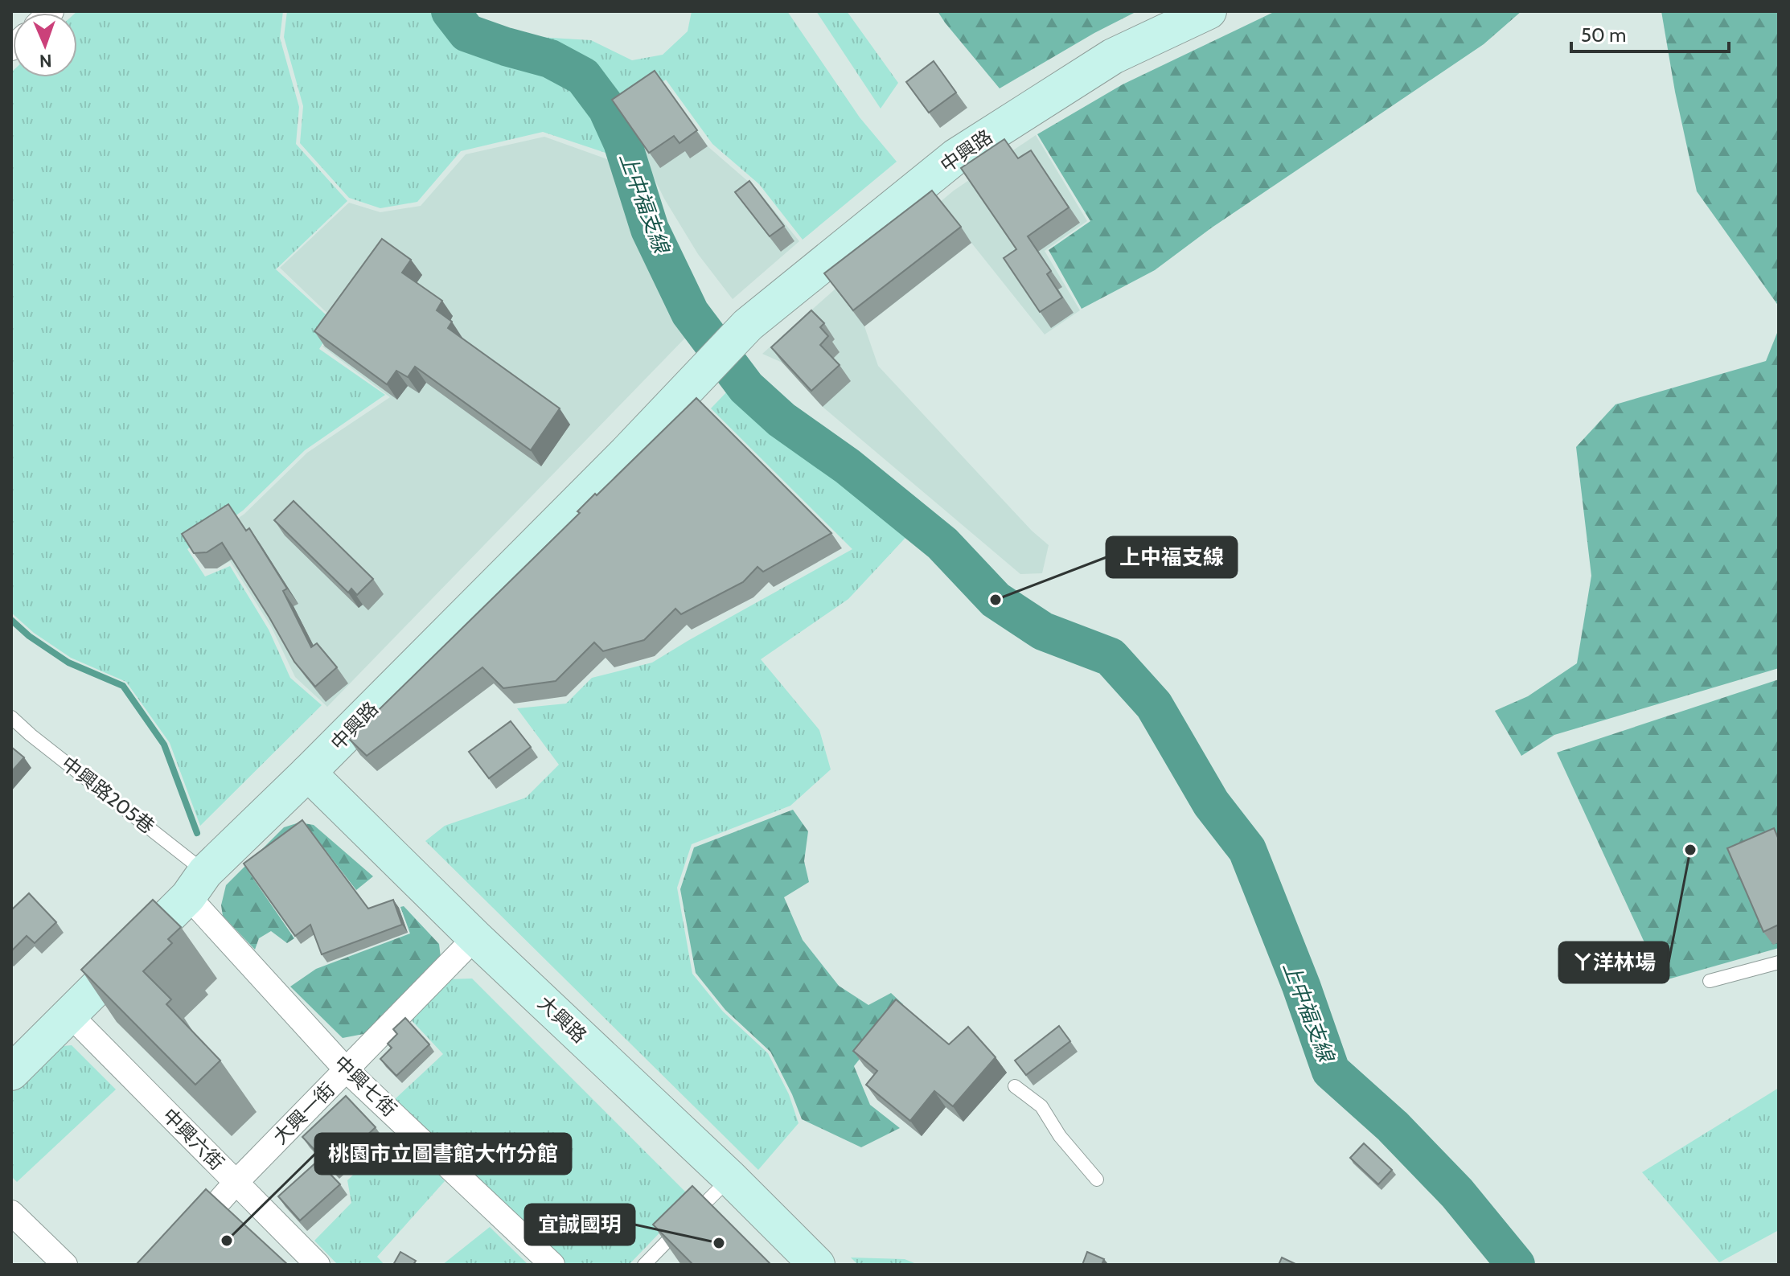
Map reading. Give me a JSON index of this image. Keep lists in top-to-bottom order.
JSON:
{
  "streets": {
    "street": [
      "中興路",
      "大興路",
      "中興七街",
      "大興一街",
      "中興六街"
    ],
    "lane": ["中興路205巷"]
  },
  "crossings": [
    ["中興路", "中興路205巷"],
    ["中興路", "大興路"],
    ["中興路", "中興七街"],
    ["中興路", "中興六街"],
    ["中興路205巷", "中興七街"],
    ["大興路", "大興一街"],
    ["中興七街", "大興一街"],
    ["大興一街", "中興六街"]
  ],
  "water": ["上中福支線"],
  "places": [
    "上中福支線",
    "ㄚ洋林場",
    "桃園市立圖書館大竹分館",
    "宜誠國玥"
  ],
  "scale_bar": "50 m",
  "north": "bottom"
}
